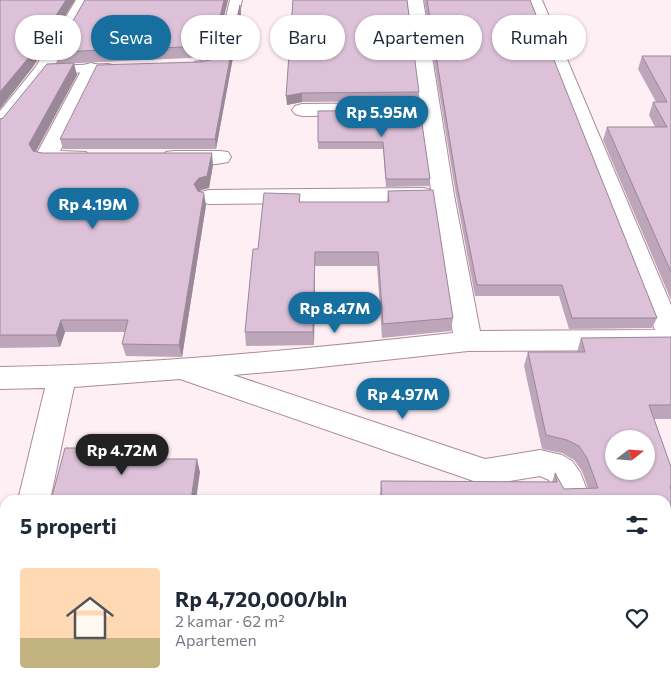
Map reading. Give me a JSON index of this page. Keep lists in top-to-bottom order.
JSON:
{
  "north": "right",
  "page": {
    "chip": [
      "Beli",
      "Sewa",
      "Filter",
      "Baru",
      "Apartemen",
      "Rumah"
    ],
    "price": [
      "Rp 5.95M",
      "Rp 4.19M",
      "Rp 8.47M",
      "Rp 4.97M",
      "Rp 4.72M"
    ],
    "heading": "5 properti",
    "list": [
      {
        "name": "Rp 4,720,000/bln",
        "note": "2 kamar · 62 m² · Apartemen"
      }
    ]
  }
}
